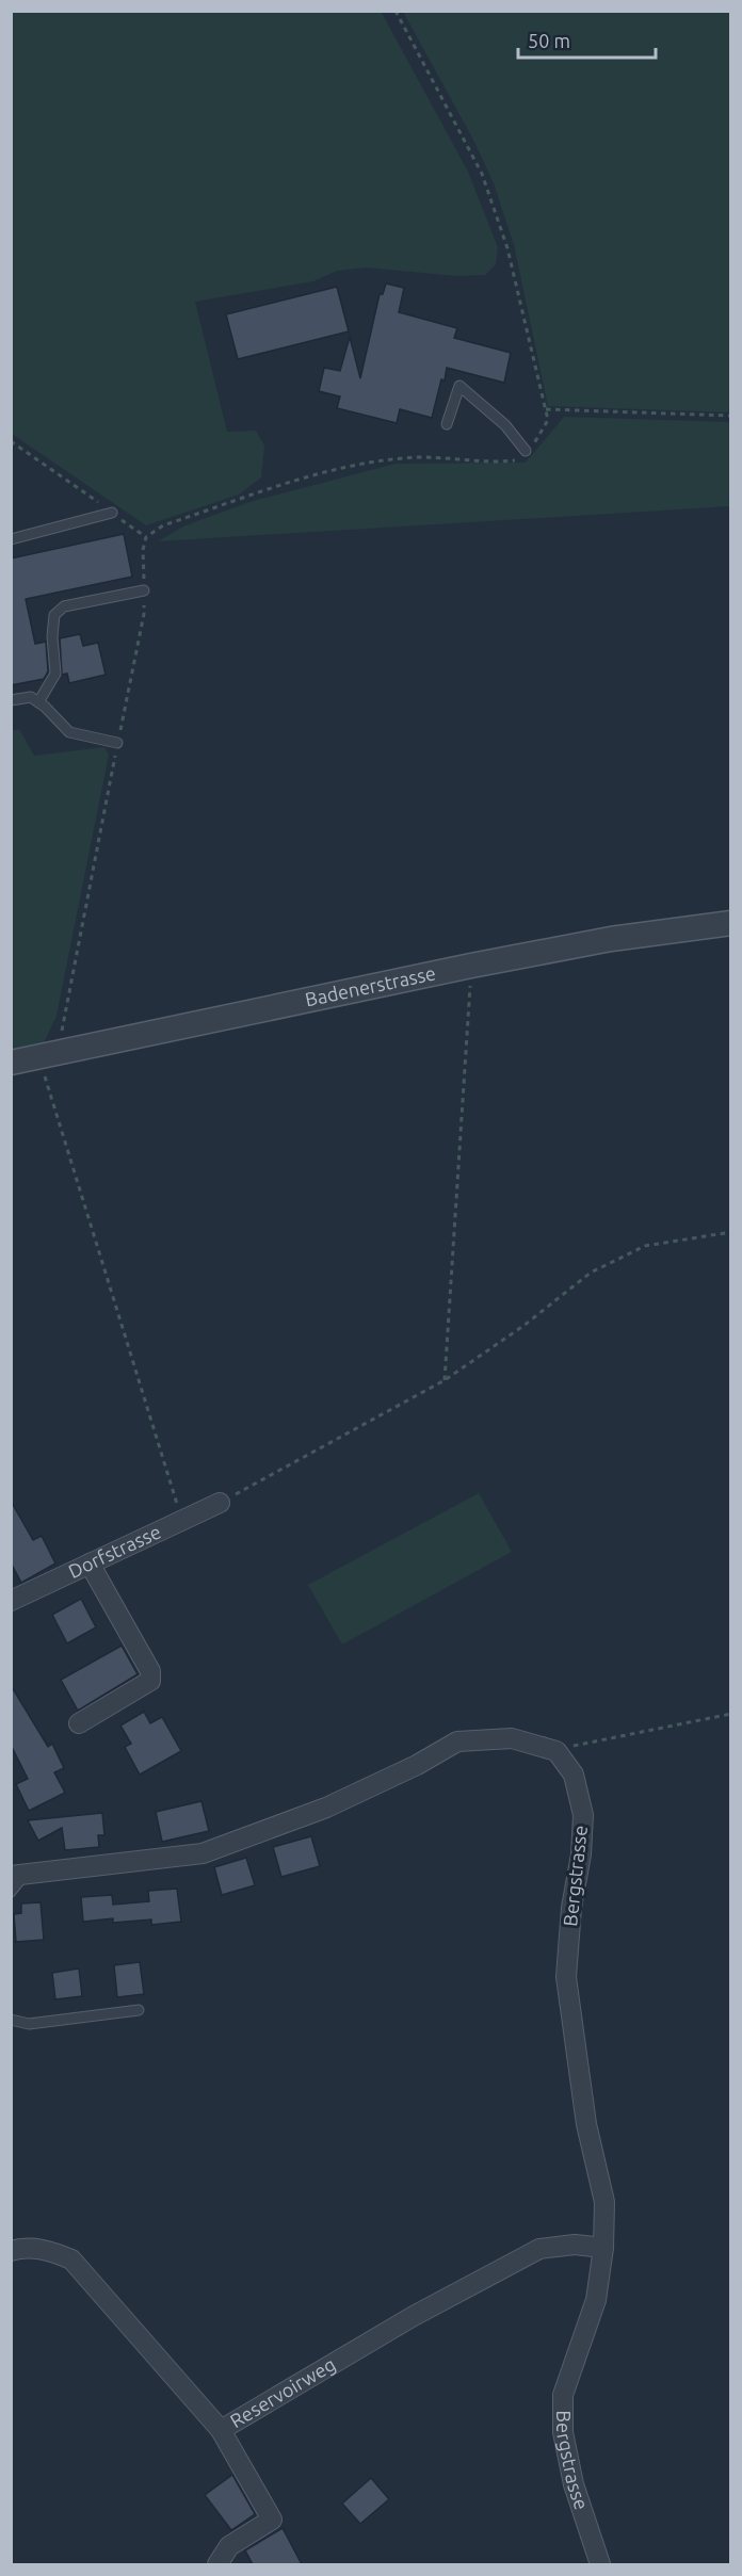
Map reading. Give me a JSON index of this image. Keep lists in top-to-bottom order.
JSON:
{
  "streets": {
    "street": [
      "Badenerstrasse",
      "Dorfstrasse",
      "Bergstrasse",
      "Reservoirweg"
    ]
  },
  "crossings": [
    ["Bergstrasse", "Reservoirweg"]
  ],
  "scale_bar": "50 m"
}
